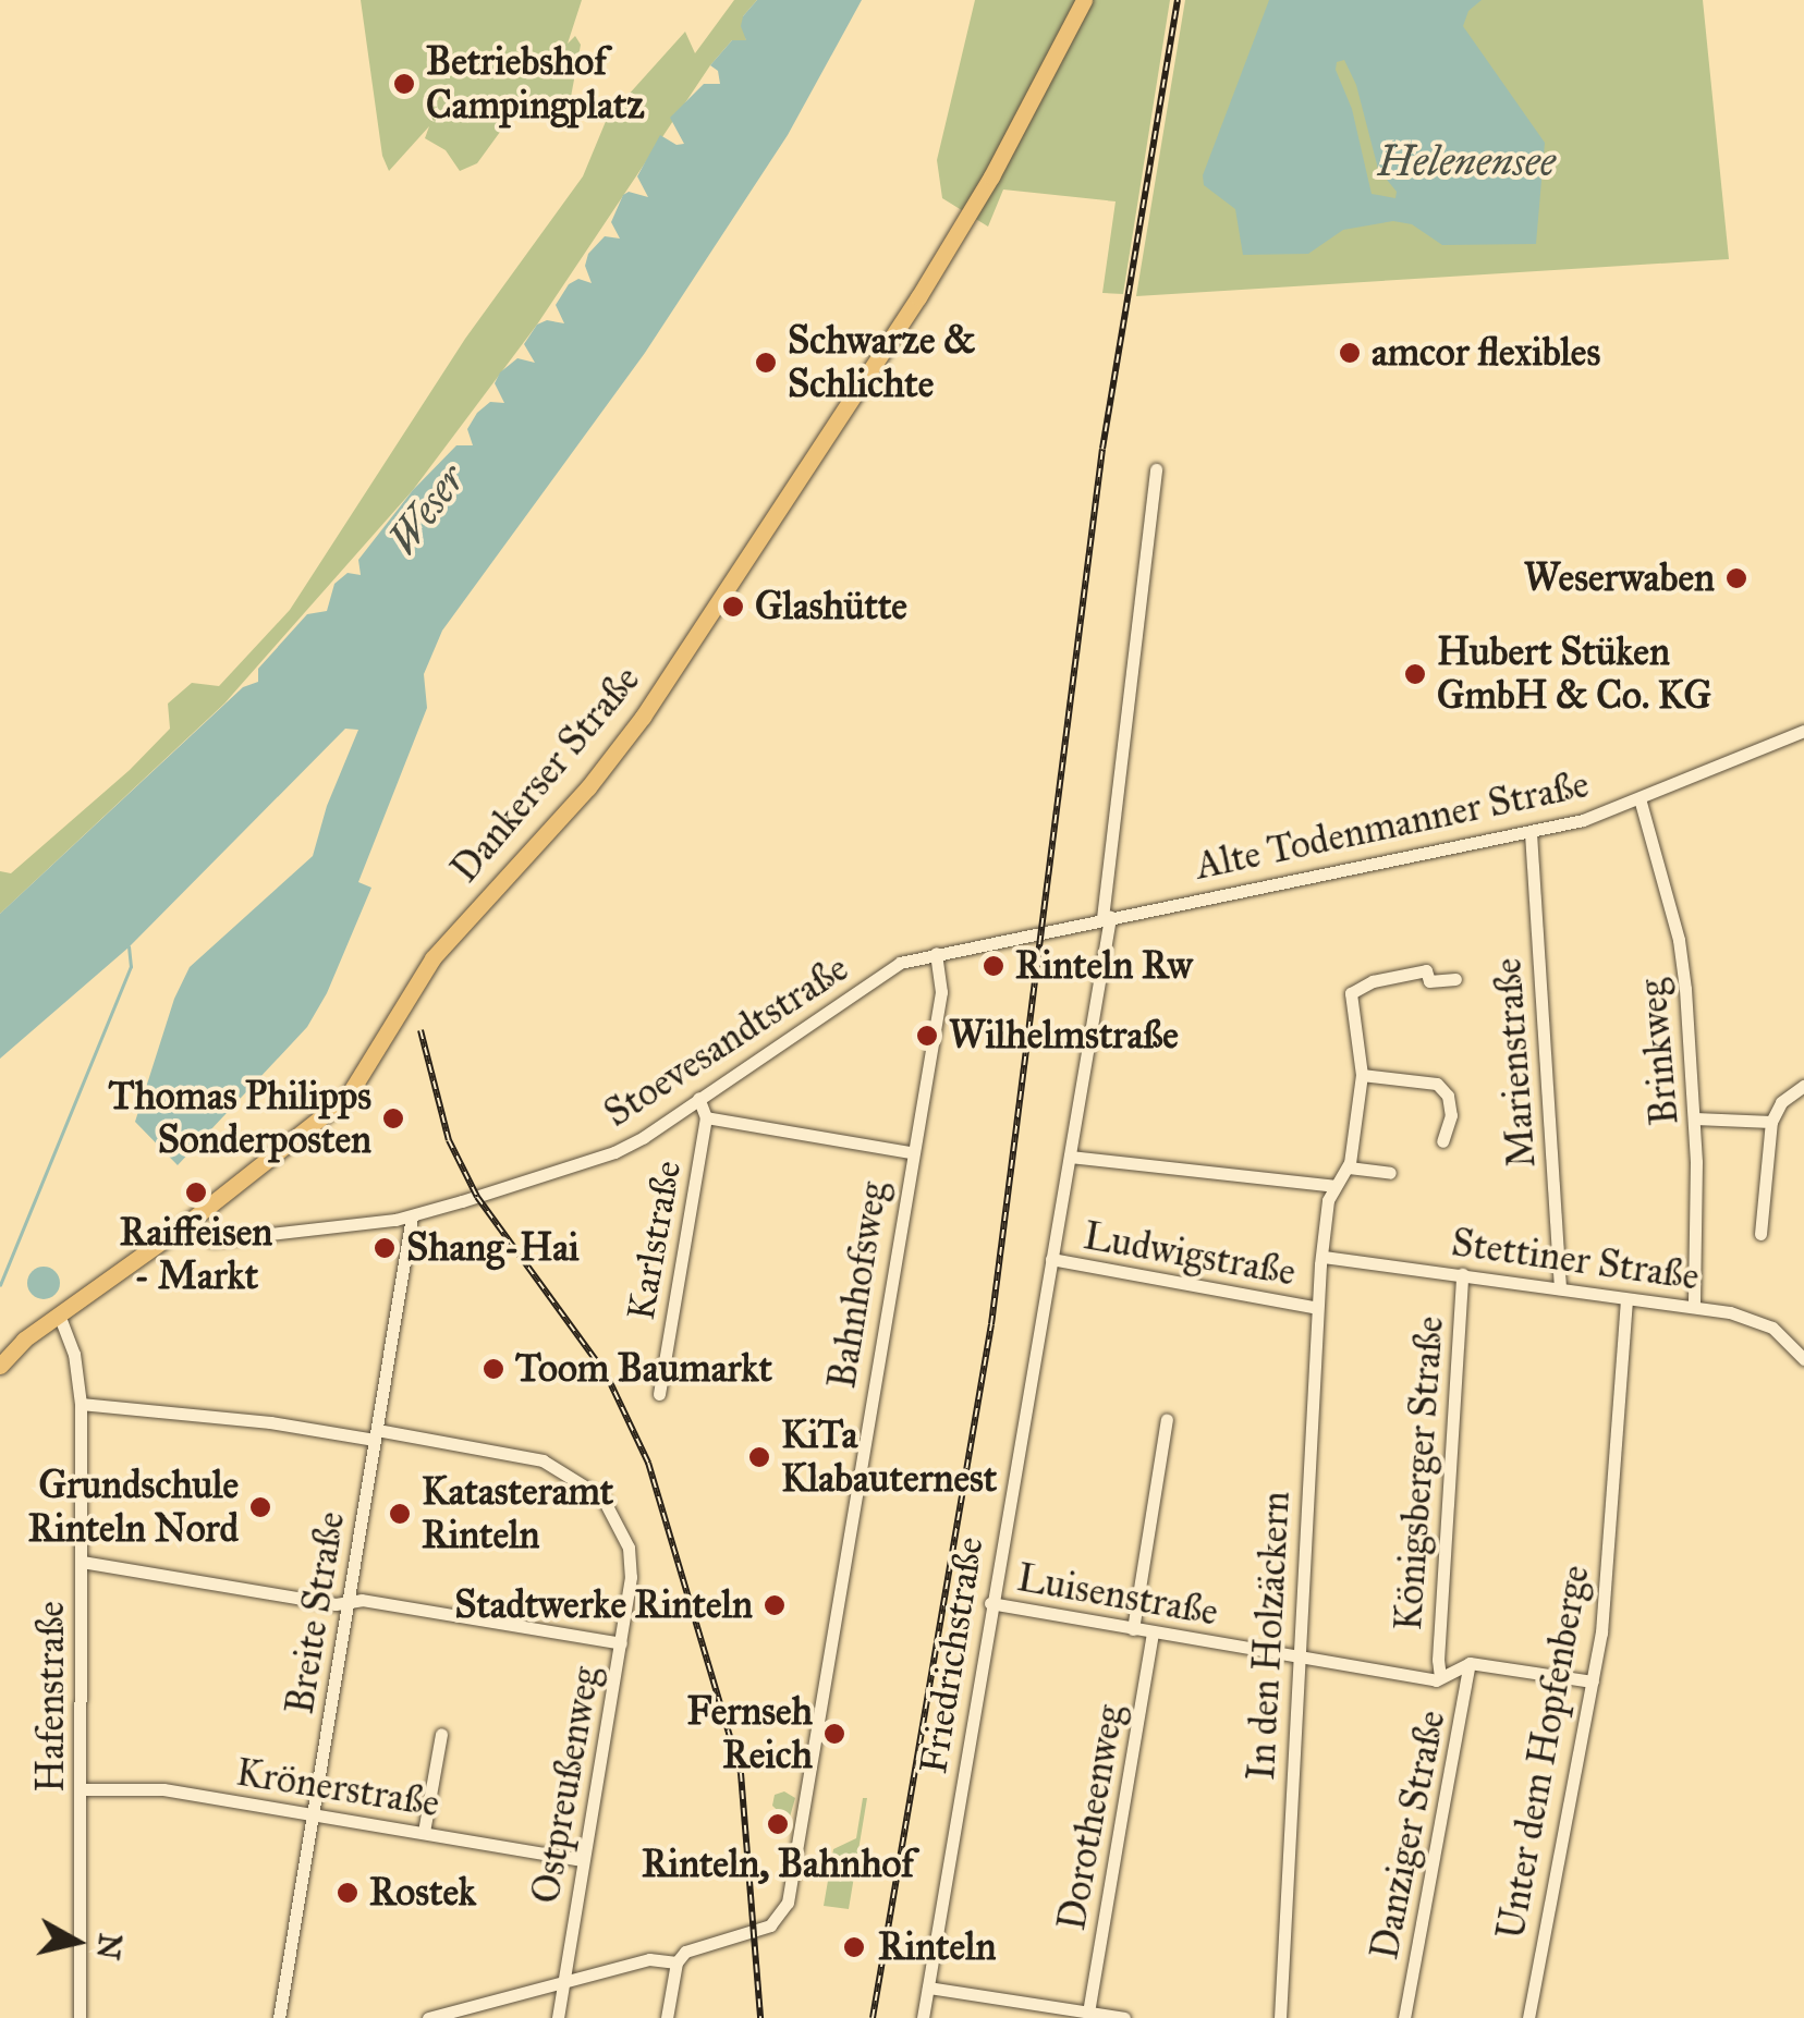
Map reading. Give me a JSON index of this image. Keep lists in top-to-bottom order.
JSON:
{
  "streets": {
    "main road": ["Dankerser Straße"],
    "street": [
      "Alte Todenmanner Straße",
      "Stoevesandtstraße",
      "Brinkweg",
      "Marienstraße",
      "Karlstraße",
      "Ludwigstraße",
      "Stettiner Straße",
      "Bahnhofsweg",
      "Königsberger Straße",
      "Luisenstraße",
      "Breite Straße",
      "In den Holzäckern",
      "Friedrichstraße",
      "Hafenstraße",
      "Unter dem Hopfenberge",
      "Ostpreußenweg",
      "Krönerstraße",
      "Dorotheenweg",
      "Danziger Straße"
    ]
  },
  "crossings": [
    ["Dankerser Straße", "Stoevesandtstraße"],
    ["Dankerser Straße", "Hafenstraße"],
    ["Alte Todenmanner Straße", "Stoevesandtstraße"],
    ["Alte Todenmanner Straße", "Brinkweg"],
    ["Alte Todenmanner Straße", "Marienstraße"],
    ["Alte Todenmanner Straße", "Friedrichstraße"],
    ["Stoevesandtstraße", "Karlstraße"],
    ["Stoevesandtstraße", "Bahnhofsweg"],
    ["Stoevesandtstraße", "Breite Straße"],
    ["Stoevesandtstraße", "Friedrichstraße"],
    ["Brinkweg", "Stettiner Straße"],
    ["Marienstraße", "Stettiner Straße"],
    ["Ludwigstraße", "In den Holzäckern"],
    ["Ludwigstraße", "Friedrichstraße"],
    ["Stettiner Straße", "Königsberger Straße"],
    ["Stettiner Straße", "In den Holzäckern"],
    ["Stettiner Straße", "Unter dem Hopfenberge"],
    ["Königsberger Straße", "Luisenstraße"],
    ["Luisenstraße", "In den Holzäckern"],
    ["Luisenstraße", "Friedrichstraße"],
    ["Luisenstraße", "Dorotheenweg"],
    ["Breite Straße", "Ostpreußenweg"],
    ["Breite Straße", "Krönerstraße"],
    ["Hafenstraße", "Krönerstraße"],
    ["Ostpreußenweg", "Krönerstraße"]
  ],
  "water": ["Helenensee", "Weser"],
  "places": [
    "Betriebshof Campingplatz",
    "amcor flexibles",
    "Schwarze & Schlichte",
    "Weserwaben",
    "Glashütte",
    "Hubert Stüken GmbH & Co. KG",
    "Rinteln Rw",
    "Wilhelmstraße",
    "Thomas Philipps Sonderposten",
    "Raiffeisen - Markt",
    "Shang-Hai",
    "Toom Baumarkt",
    "KiTa Klabauternest",
    "Grundschule Rinteln Nord",
    "Katasteramt Rinteln",
    "Stadtwerke Rinteln",
    "Fernseh Reich",
    "Rinteln, Bahnhof",
    "Rostek",
    "Rinteln"
  ],
  "north": "right"
}
